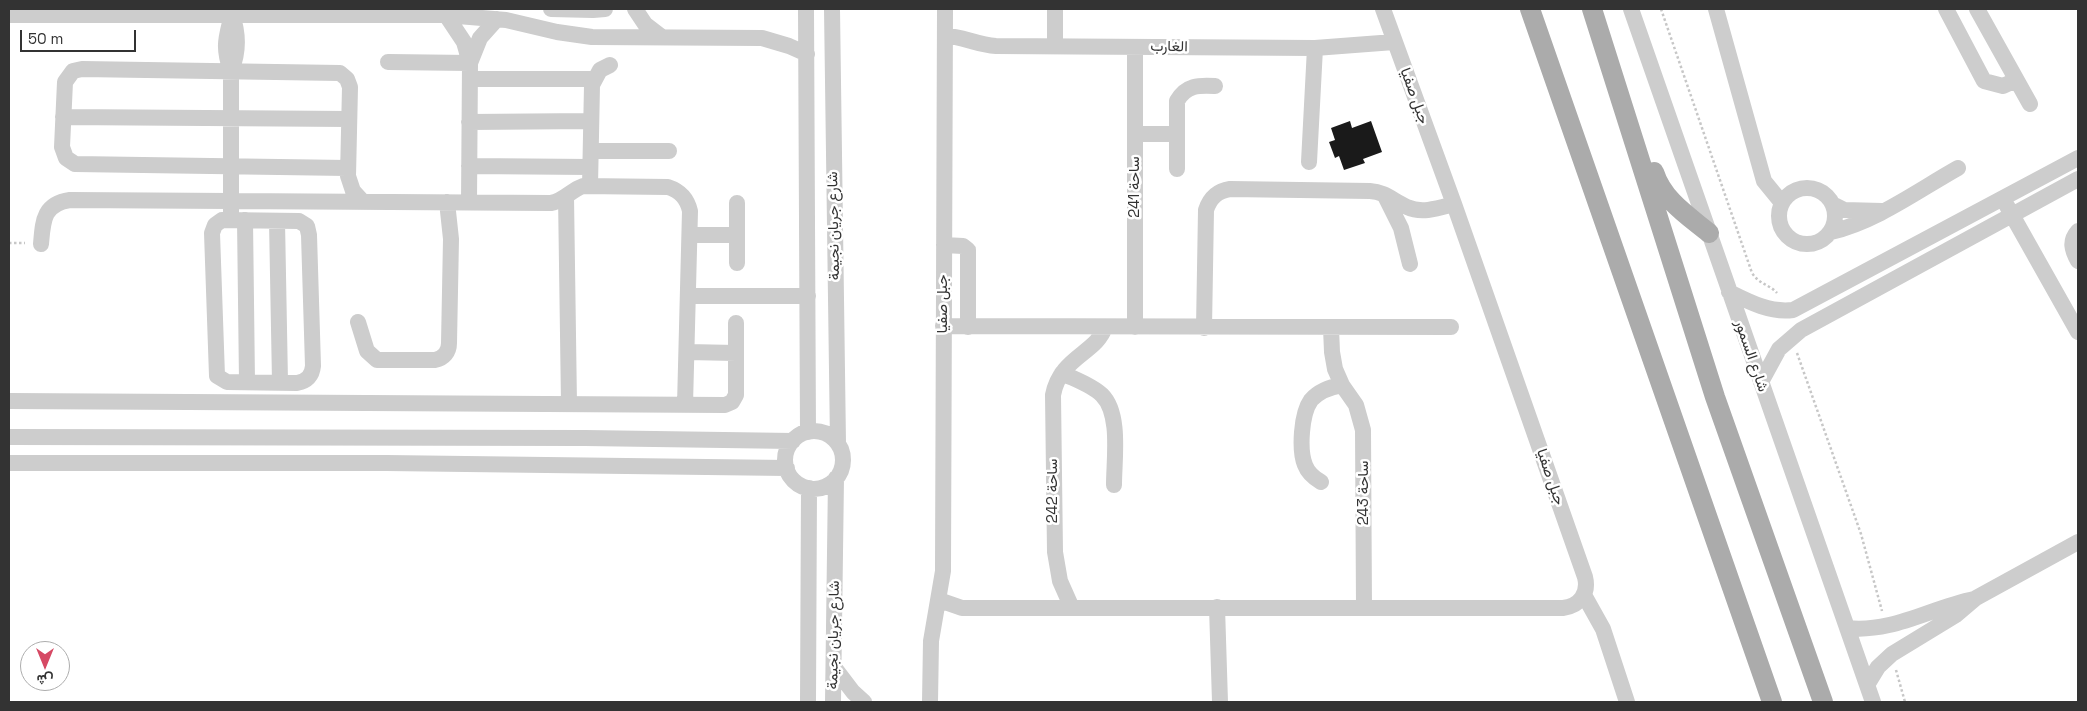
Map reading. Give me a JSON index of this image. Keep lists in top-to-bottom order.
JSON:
{
  "streets": {
    "street": [
      "الغارب",
      "جبل صفيا",
      "ساحة 241",
      "شارع جريان نجيمة",
      "شارع السمور",
      "ساحة 242",
      "ساحة 243"
    ]
  },
  "crossings": [
    ["الغارب", "جبل صفيا"],
    ["الغارب", "ساحة 241"]
  ],
  "scale_bar": "50 m",
  "north": "bottom"
}
